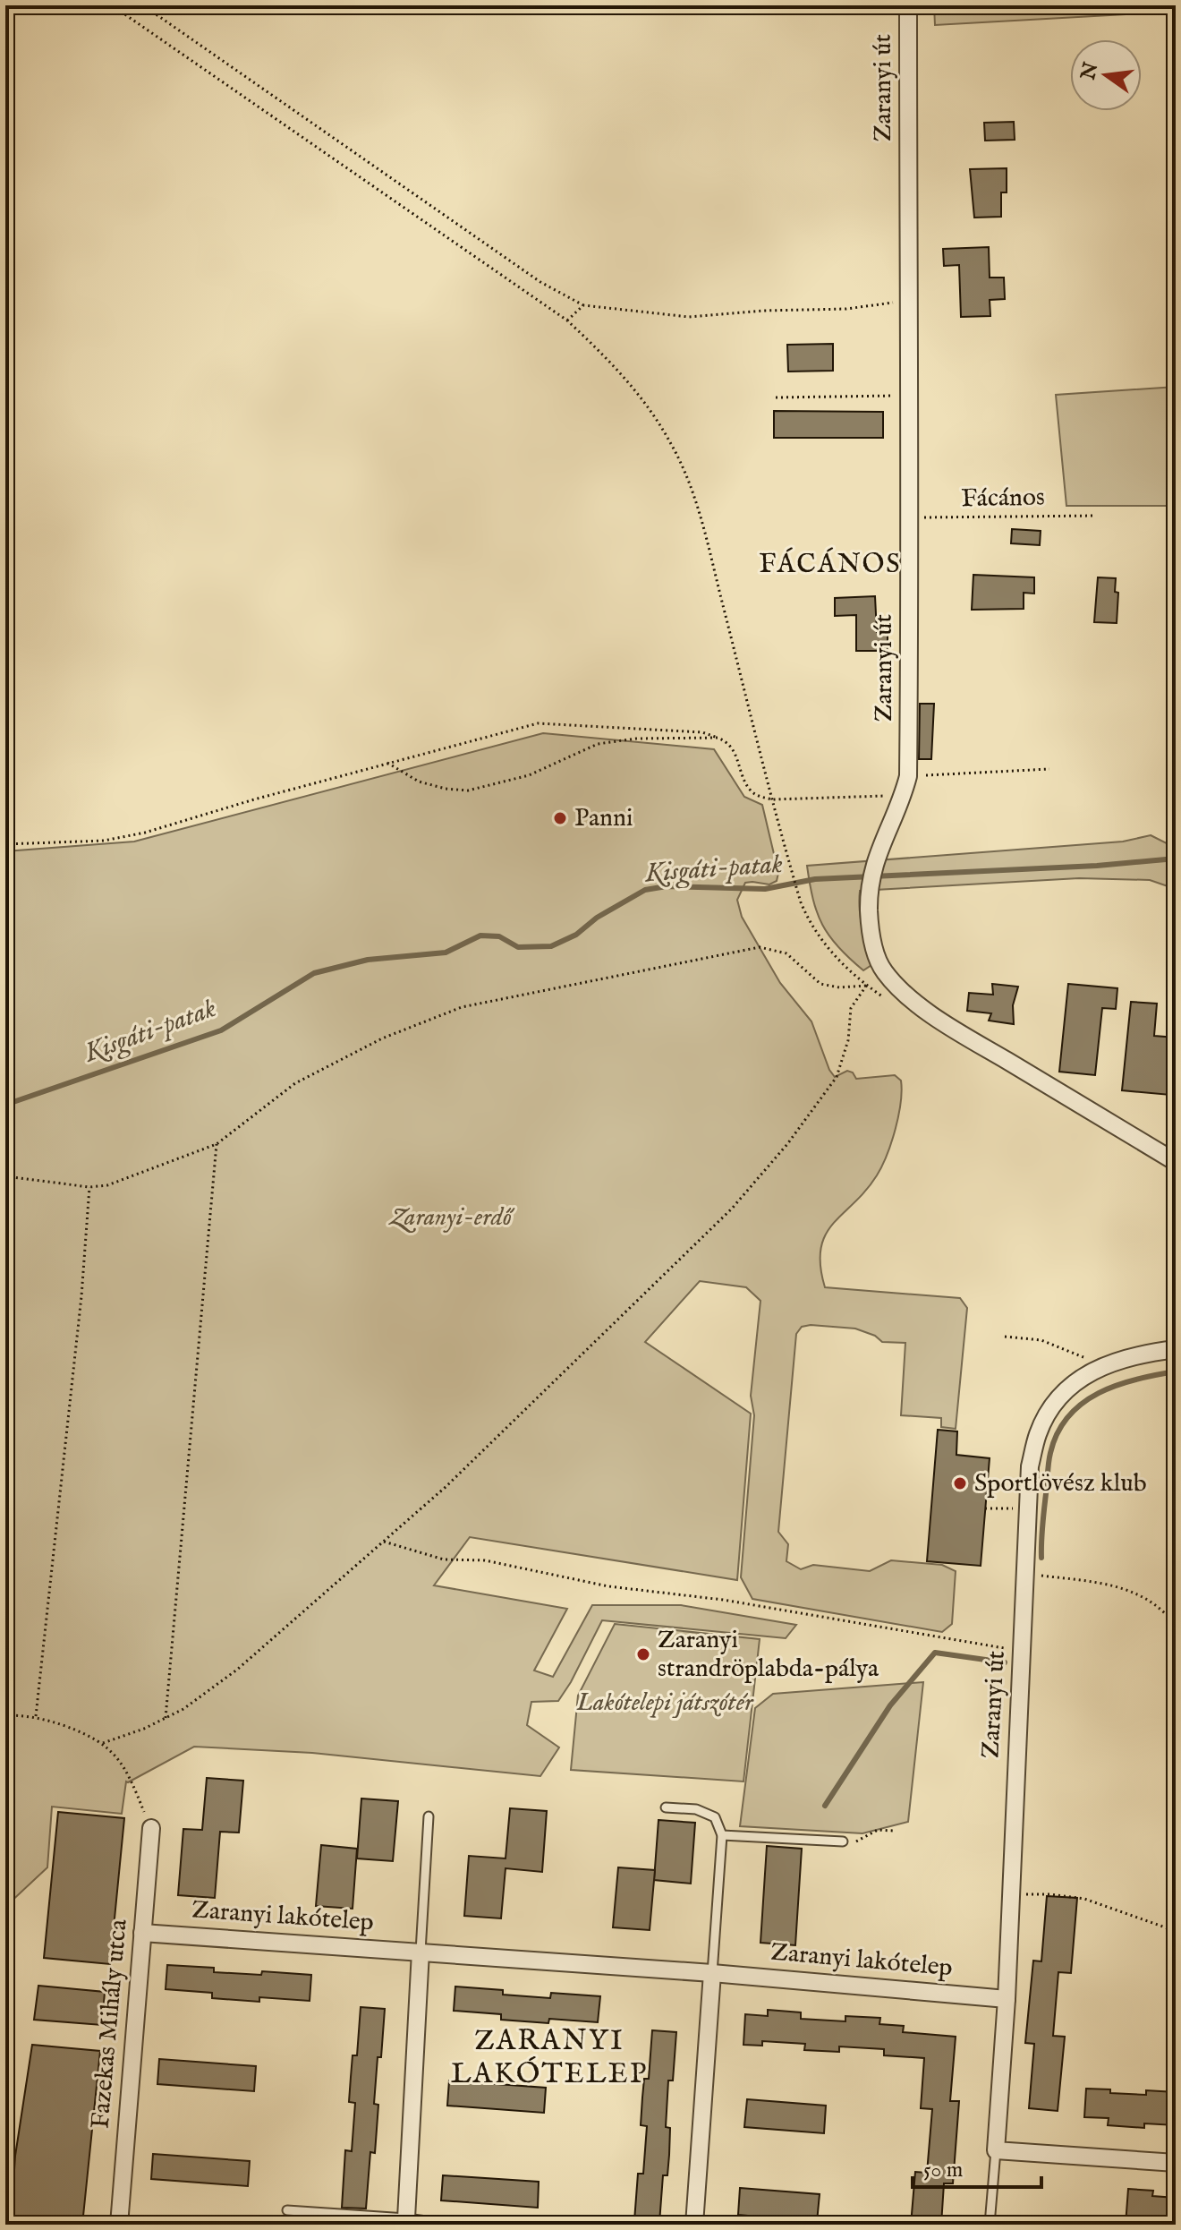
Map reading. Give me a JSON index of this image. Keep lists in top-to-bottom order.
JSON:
{
  "streets": {
    "street": ["Zaranyi út", "Zaranyi lakótelep", "Fazekas Mihály utca"],
    "path": ["Fácános"]
  },
  "crossings": [
    ["Zaranyi út", "Fácános"],
    ["Zaranyi út", "Zaranyi lakótelep"],
    ["Zaranyi lakótelep", "Fazekas Mihály utca"]
  ],
  "districts": ["FÁCÁNOS", "ZARANYI LAKÓTELEP"],
  "water": ["Kisgáti-patak"],
  "parks": ["Zaranyi-erdő", "Lakótelepi játszótér"],
  "places": ["Panni", "Sportlövész klub", "Zaranyi strandröplabda-pálya"],
  "scale_bar": "50 m",
  "north": "left"
}
